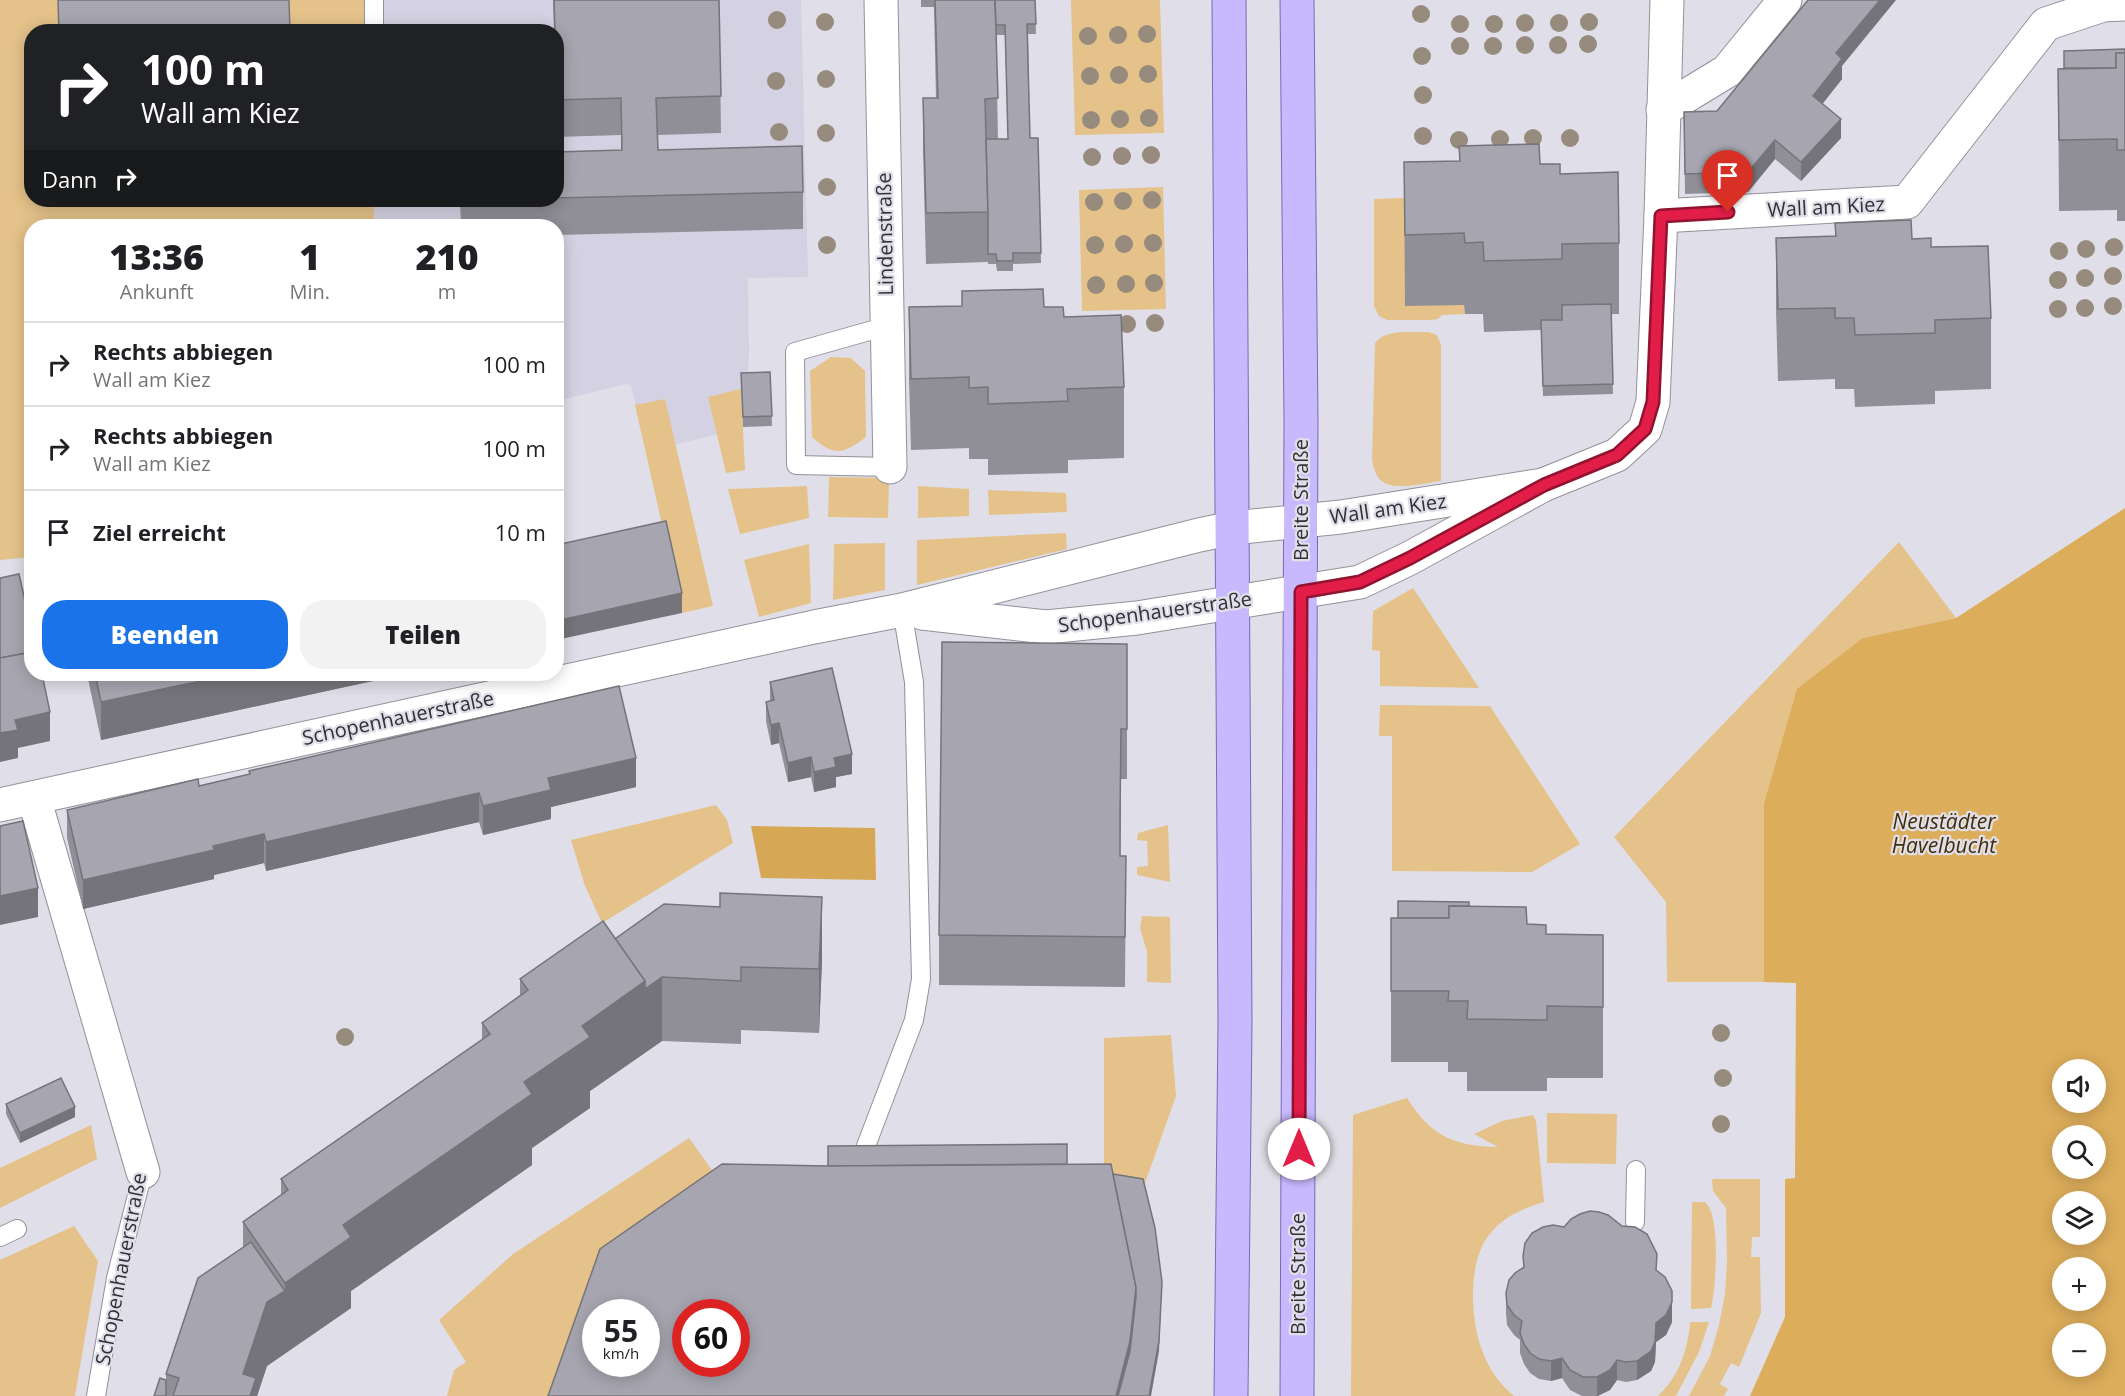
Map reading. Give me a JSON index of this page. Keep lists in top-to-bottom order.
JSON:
{
  "streets": {
    "main road": ["Breite Straße"],
    "street": ["Wall am Kiez", "Lindenstraße", "Schopenhauerstraße"]
  },
  "crossings": [
    ["Wall am Kiez", "Breite Straße"],
    ["Wall am Kiez", "Schopenhauerstraße"],
    ["Breite Straße", "Schopenhauerstraße"]
  ],
  "water": ["Neustädter Havelbucht"],
  "page": {
    "turn": ["100 m", "Wall am Kiez"],
    "then": "Dann",
    "eta": [
      "13:36",
      "Ankunft",
      "1",
      "Min.",
      "210",
      "m"
    ],
    "list": [
      {
        "name": "Rechts abbiegen",
        "note": "Wall am Kiez",
        "value": "100 m"
      },
      {
        "name": "Rechts abbiegen",
        "note": "Wall am Kiez",
        "value": "100 m"
      },
      {
        "name": "Ziel erreicht",
        "value": "10 m"
      }
    ],
    "buttons": ["Beenden", "Teilen"],
    "map_buttons": ["+", "−"],
    "speed": "55 km/h",
    "limit": "60"
  }
}
